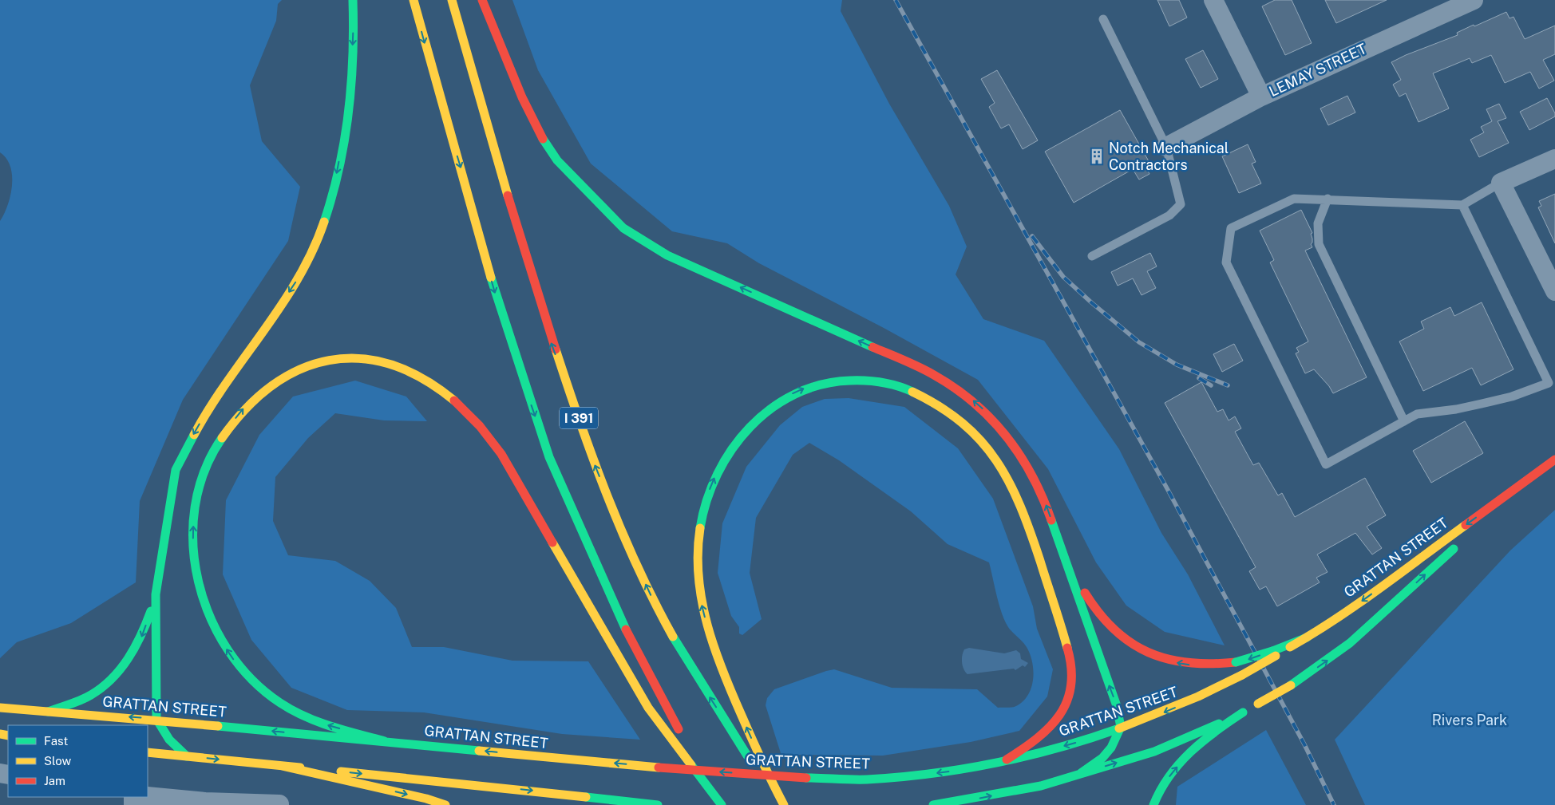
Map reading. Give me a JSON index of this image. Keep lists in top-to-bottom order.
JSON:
{
  "streets": {
    "main road": ["I 391", "GRATTAN STREET"],
    "street": ["LEMAY STREET"]
  },
  "parks": ["Rivers Park"],
  "places": {
    "building": ["Notch Mechanical Contractors"]
  },
  "legend": ["Fast", "Slow", "Jam"]
}
